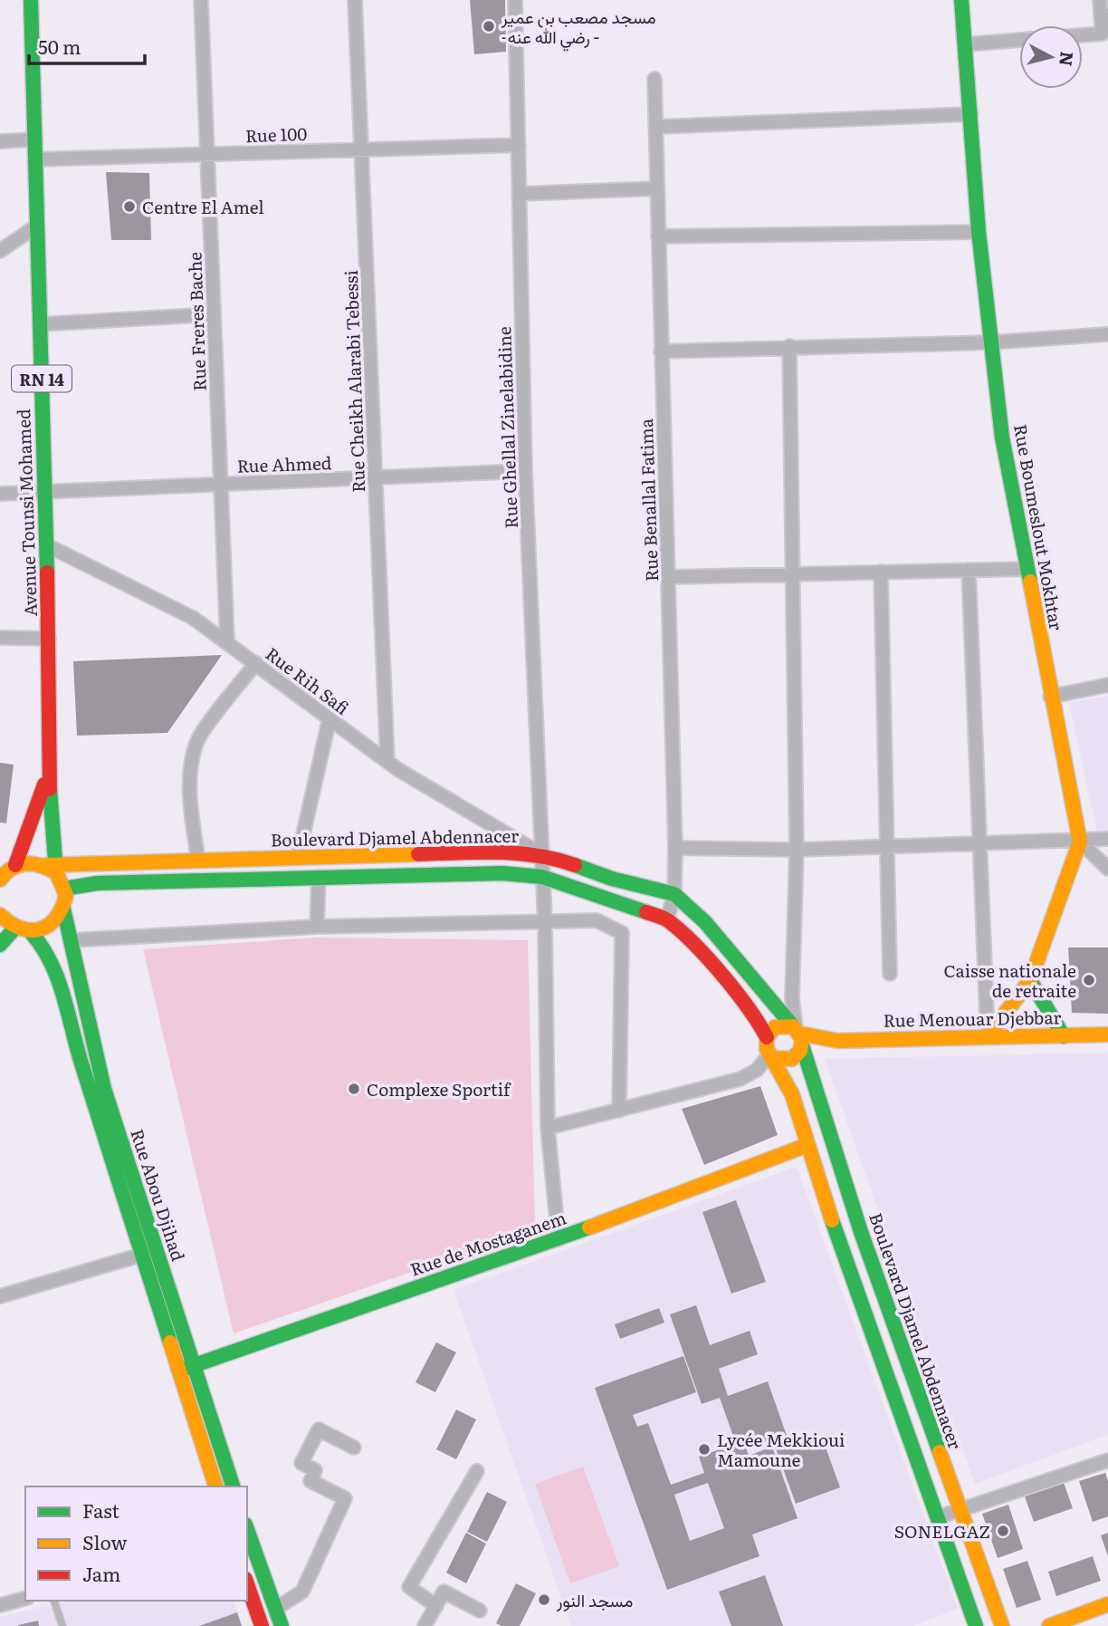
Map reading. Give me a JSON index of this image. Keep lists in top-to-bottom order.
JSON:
{
  "streets": {
    "main road": [
      "RN 14",
      "Avenue Tounsi Mohamed",
      "Rue Boumeslout Mokhtar",
      "Boulevard Djamel Abdennacer",
      "Rue Menouar Djebbar",
      "Rue Abou Djihad",
      "Rue de Mostaganem"
    ],
    "street": [
      "Rue 100",
      "Rue Freres Bache",
      "Rue Cheikh Alarabi Tebessi",
      "Rue Ghellal Zinelabidine",
      "Rue Ahmed",
      "Rue Benallal Fatima",
      "Rue Rih Safi"
    ]
  },
  "crossings": [
    ["Rue 100", "Rue Freres Bache"],
    ["Rue 100", "Rue Cheikh Alarabi Tebessi"],
    ["Rue 100", "Rue Ghellal Zinelabidine"],
    ["Rue 100", "Avenue Tounsi Mohamed"],
    ["Rue Freres Bache", "Rue Ahmed"],
    ["Rue Freres Bache", "Rue Rih Safi"],
    ["Rue Cheikh Alarabi Tebessi", "Rue Ahmed"],
    ["Rue Cheikh Alarabi Tebessi", "Rue Rih Safi"],
    ["Rue Ghellal Zinelabidine", "Rue Ahmed"],
    ["Rue Ghellal Zinelabidine", "Rue Rih Safi"],
    ["Rue Ghellal Zinelabidine", "Boulevard Djamel Abdennacer"],
    ["Rue Ghellal Zinelabidine", "Rue de Mostaganem"],
    ["Rue Ahmed", "Avenue Tounsi Mohamed"],
    ["Rue Benallal Fatima", "Boulevard Djamel Abdennacer"],
    ["Avenue Tounsi Mohamed", "Rue Rih Safi"],
    ["Avenue Tounsi Mohamed", "Boulevard Djamel Abdennacer"],
    ["Rue Rih Safi", "Boulevard Djamel Abdennacer"],
    ["Boulevard Djamel Abdennacer", "Rue Menouar Djebbar"],
    ["Rue Abou Djihad", "Rue de Mostaganem"]
  ],
  "places": [
    "مسجد مصعب بن عمير -رضي الله عنه -",
    "Centre El Amel",
    "Caisse nationale de retraite",
    "Complexe Sportif",
    "Lycée Mekkioui Mamoune",
    "SONELGAZ",
    "مسجد النور"
  ],
  "legend": ["Fast", "Slow", "Jam"],
  "scale_bar": "50 m",
  "north": "right"
}
